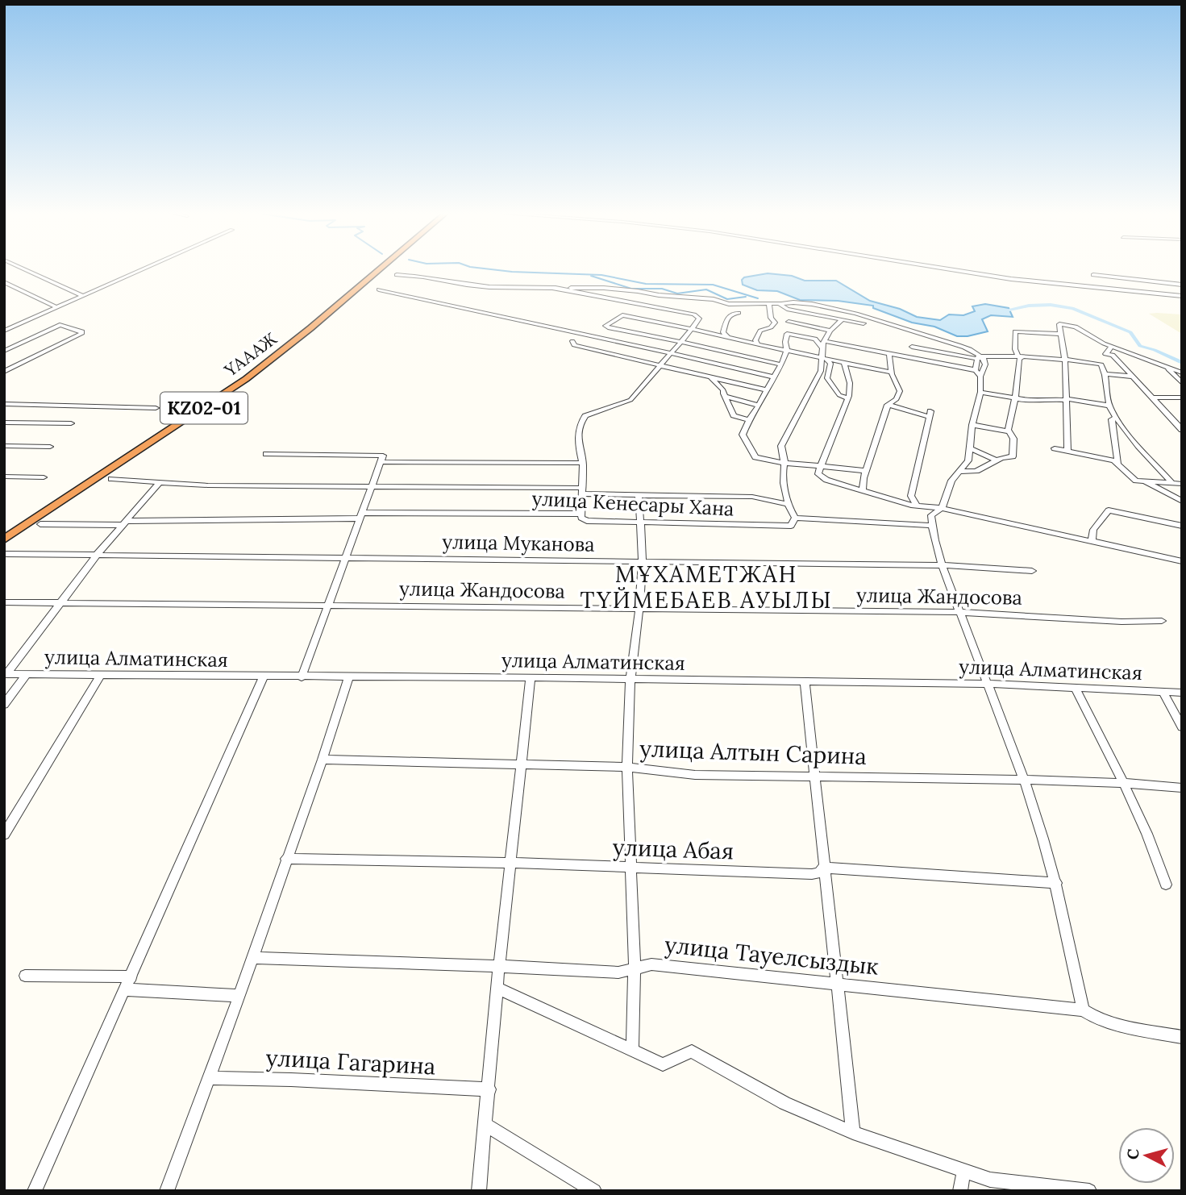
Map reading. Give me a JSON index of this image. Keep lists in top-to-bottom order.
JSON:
{
  "streets": {
    "highway": ["ҮАААЖ", "KZ02-01"],
    "street": [
      "улица Кенесары Хана",
      "улица Муканова",
      "улица Жандосова",
      "улица Алматинская",
      "улица Алтын Сарина",
      "улица Абая",
      "улица Тауелсыздык",
      "улица Гагарина"
    ]
  },
  "districts": ["МҰХАМЕТЖАН ТҮЙМЕБАЕВ АУЫЛЫ"],
  "north": "left"
}
